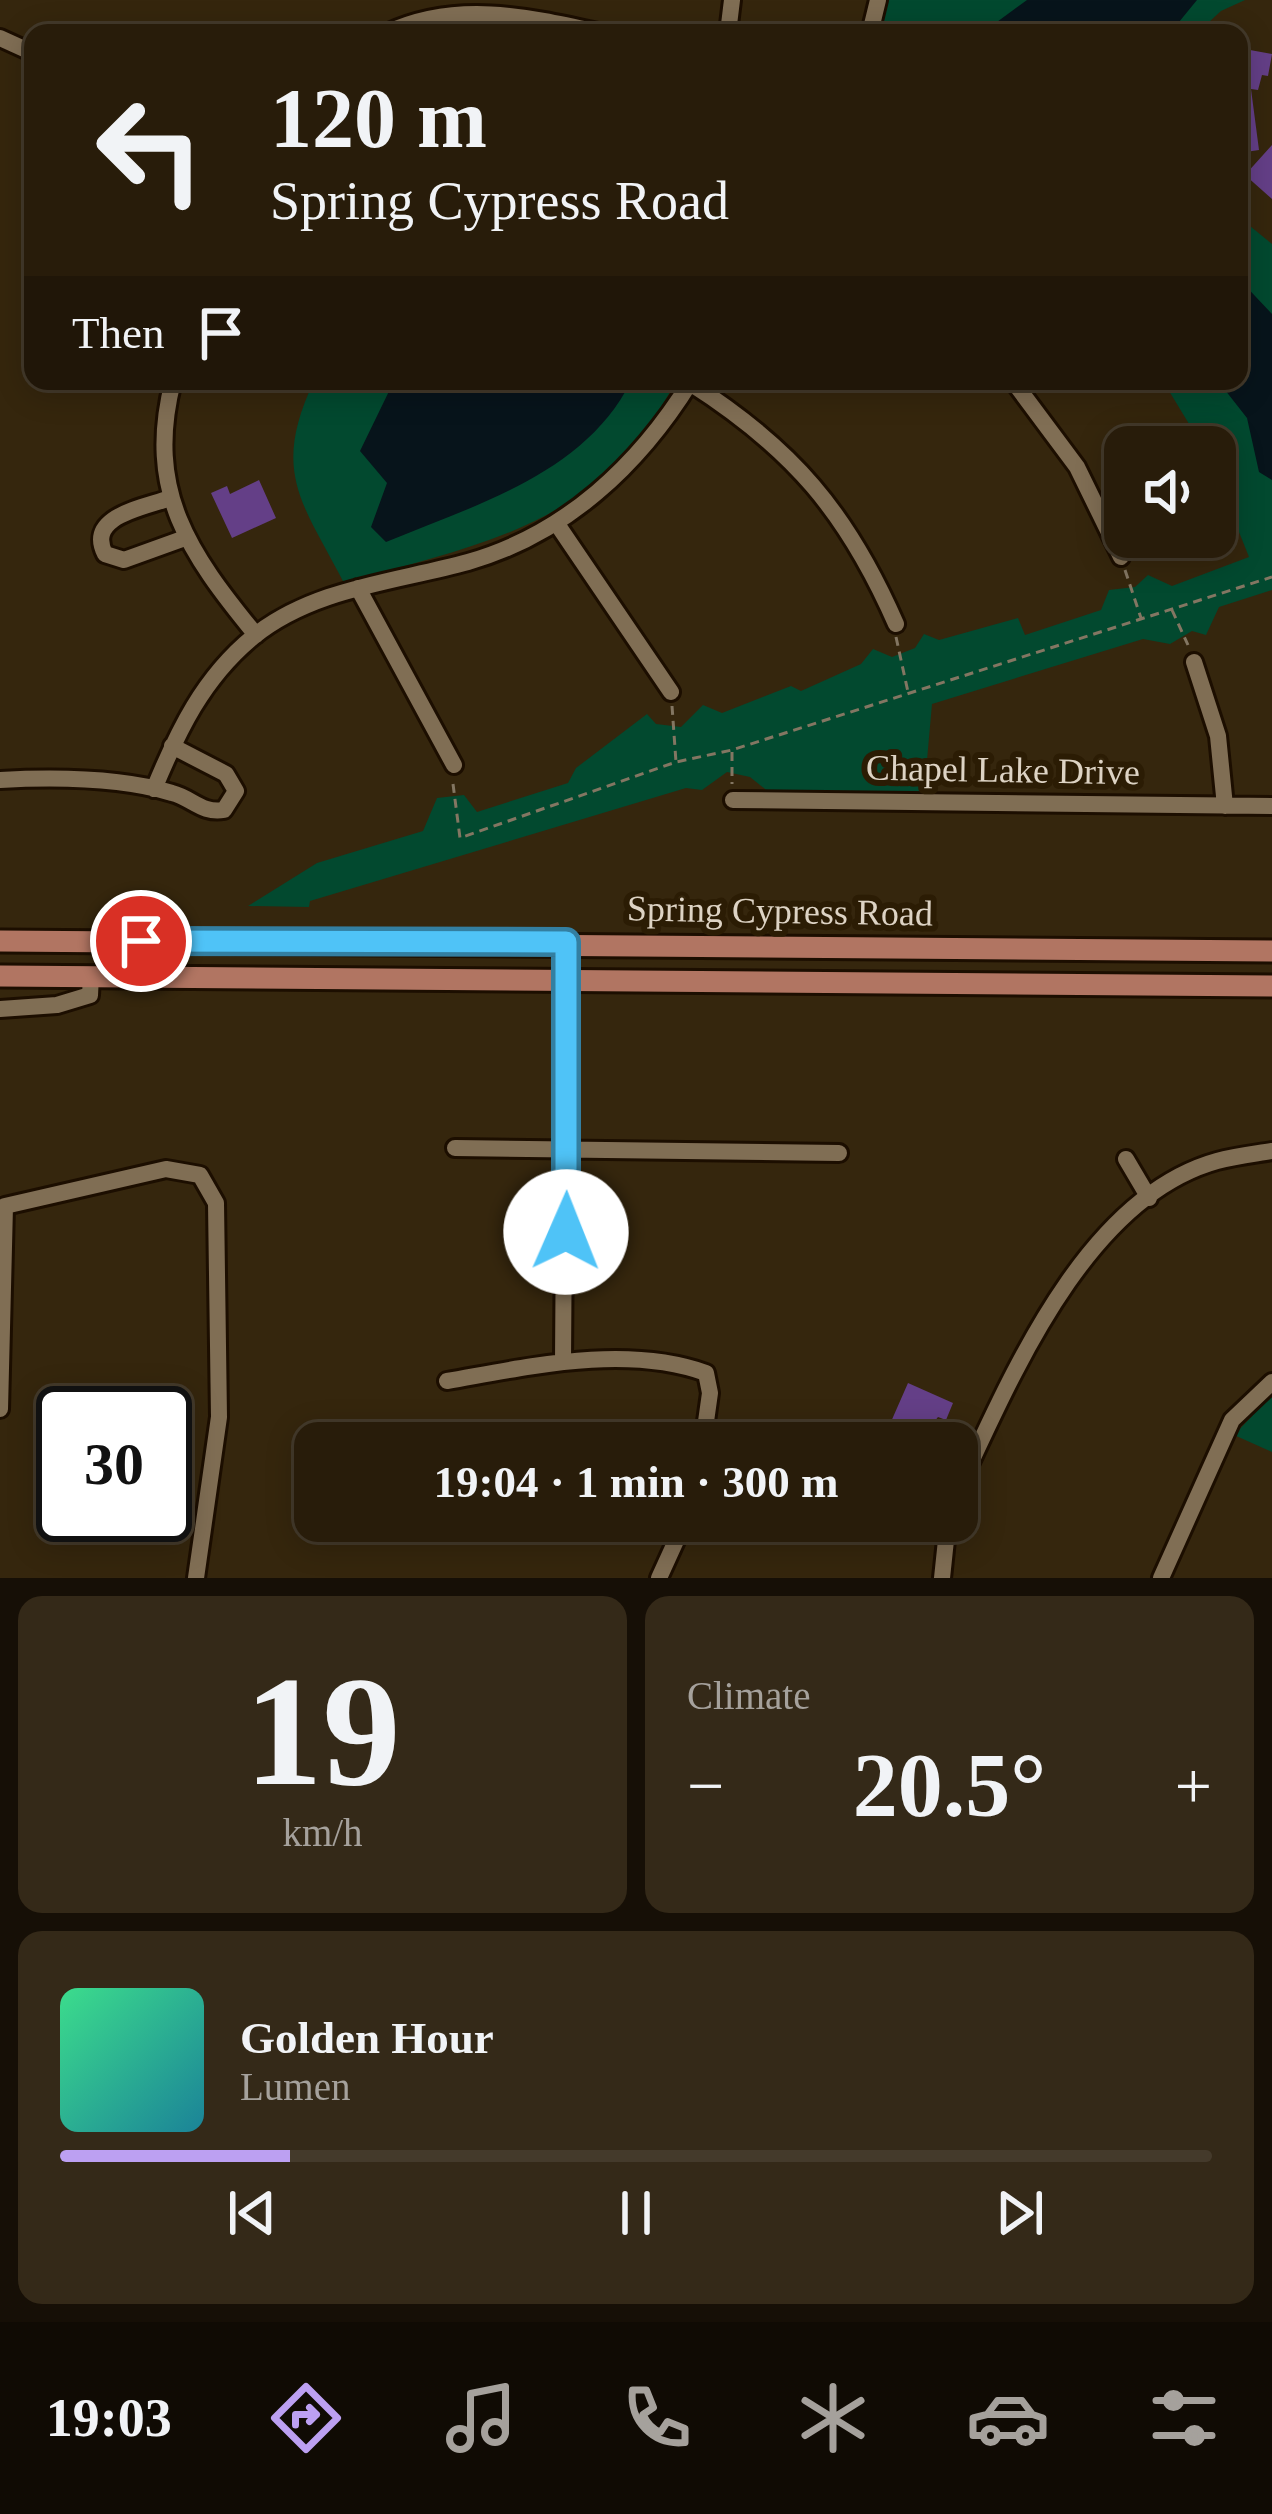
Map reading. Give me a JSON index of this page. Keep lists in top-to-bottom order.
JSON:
{
  "streets": {
    "main road": ["Spring Cypress Road"],
    "street": ["Chapel Lake Drive"]
  },
  "page": {
    "turn": ["120 m", "Spring Cypress Road"],
    "then": "Then",
    "limit": "30",
    "trip": "19:04 · 1 min · 300 m",
    "tile": [
      ["19", "km/h"],
      "Climate"
    ],
    "heat": ["−", "20.5°", "+"],
    "song": ["Golden Hour", "Lumen"],
    "tabs": "19:03"
  }
}
